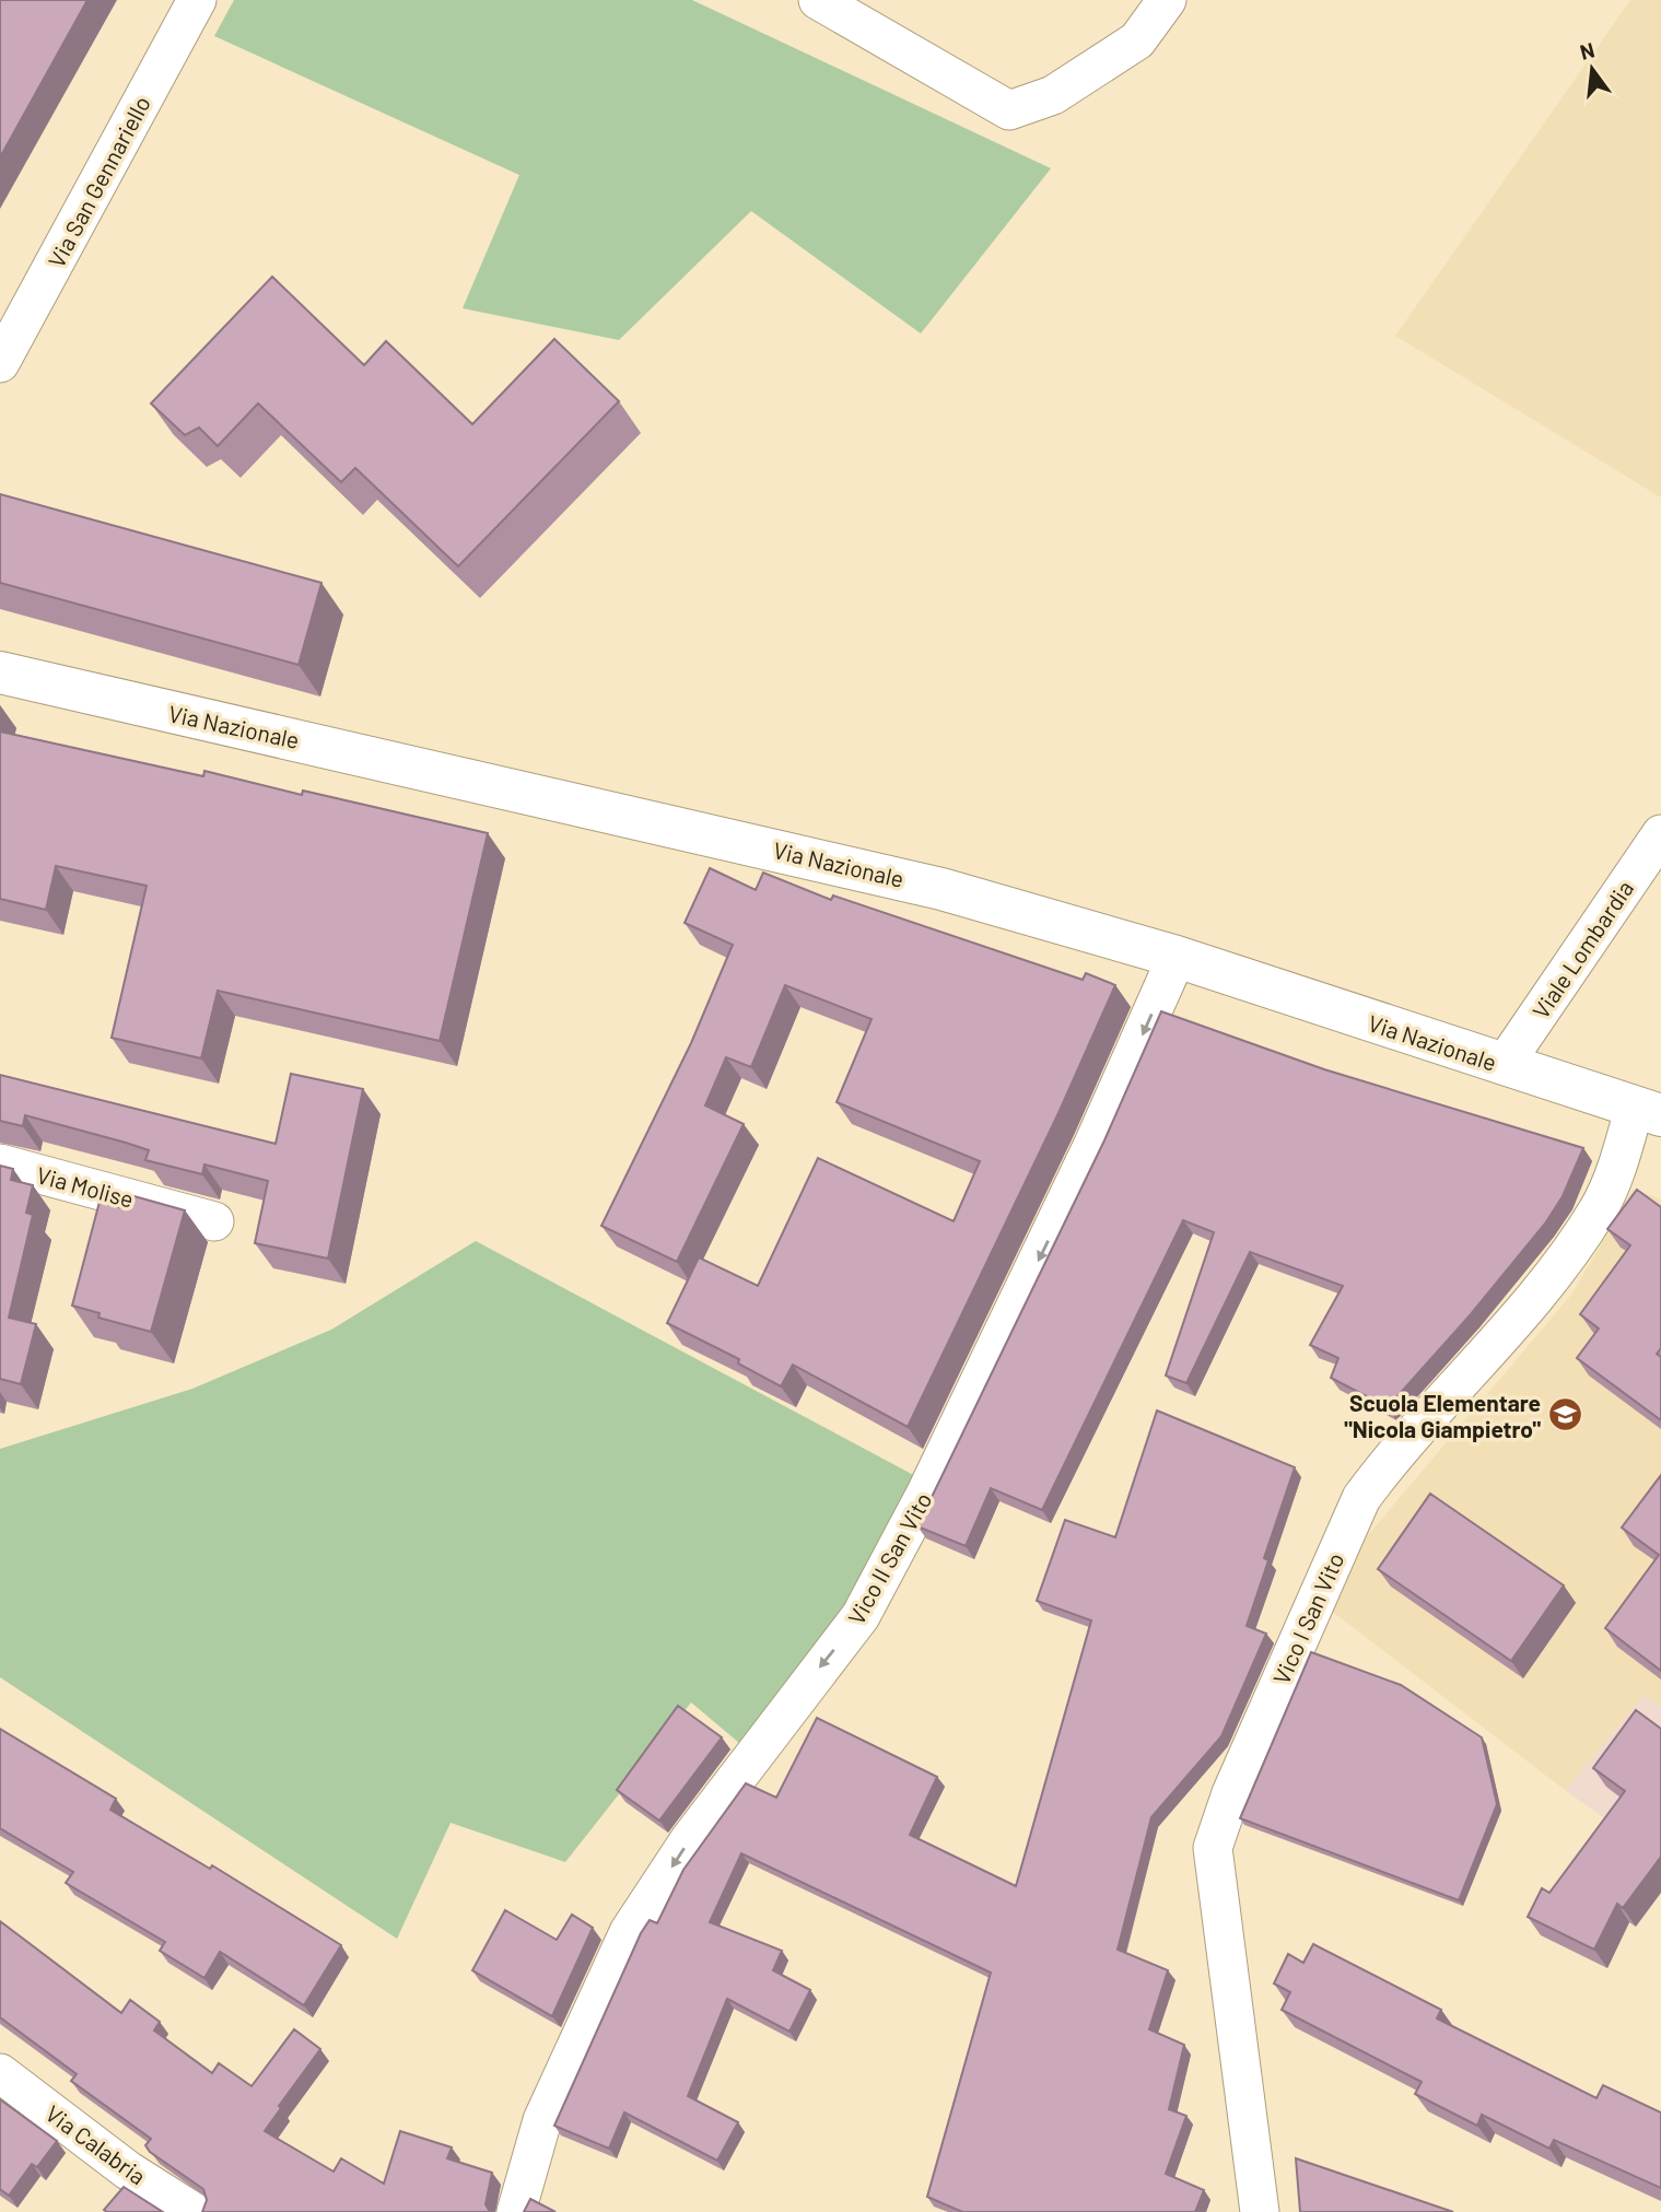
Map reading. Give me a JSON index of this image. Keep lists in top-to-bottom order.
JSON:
{
  "streets": {
    "main road": ["Via Nazionale"],
    "street": [
      "Via San Gennariello",
      "Viale Lombardia",
      "Via Molise",
      "Vico II San Vito",
      "Vico I San Vito",
      "Via Calabria"
    ]
  },
  "crossings": [
    ["Via Nazionale", "Viale Lombardia"],
    ["Via Nazionale", "Vico II San Vito"],
    ["Via Nazionale", "Vico I San Vito"]
  ],
  "one_way": ["Vico II San Vito"],
  "places": {
    "school or university": ["Scuola Elementare \"Nicola Giampietro\""]
  },
  "north": "top"
}
